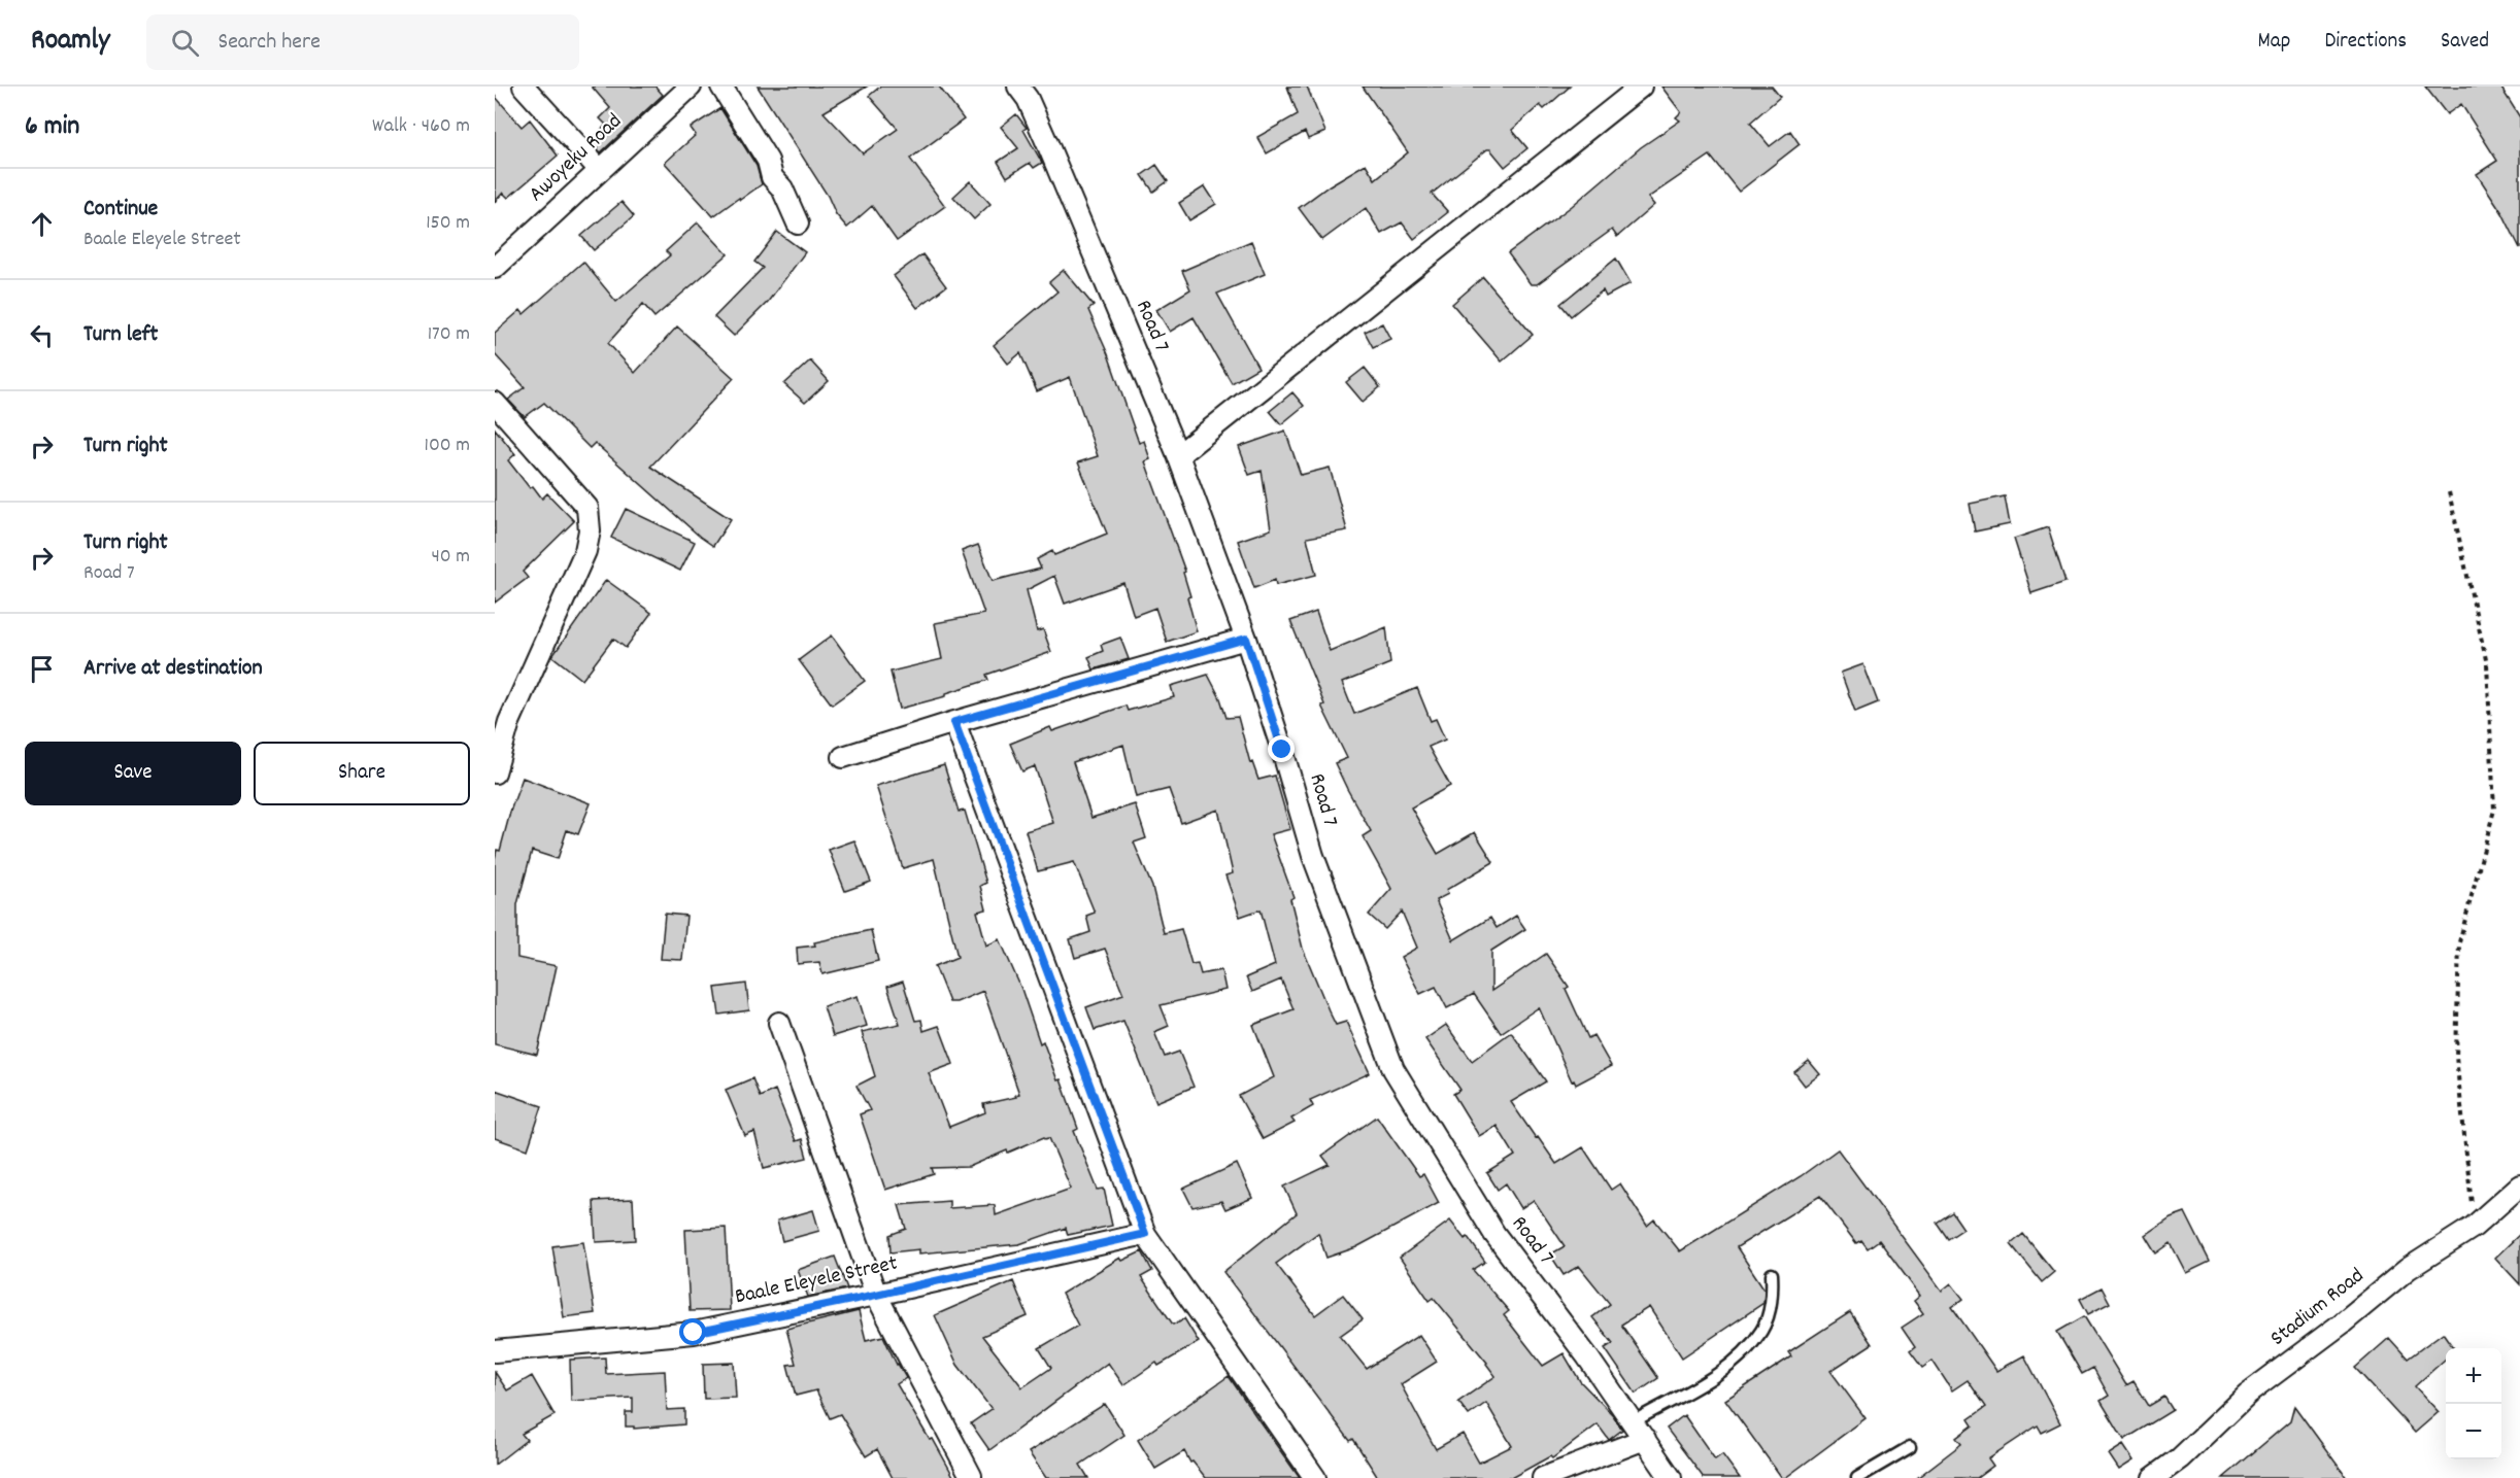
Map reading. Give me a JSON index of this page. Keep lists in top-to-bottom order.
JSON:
{
  "streets": {
    "street": [
      "Awoyeku Road",
      "Road 7",
      "Baale Eleyele Street",
      "Stadium Road"
    ]
  },
  "page": {
    "header": "Roamly",
    "search": "Search here",
    "nav": ["Map", "Directions", "Saved"],
    "heading": ["6 min", "Walk · 460 m"],
    "list": [
      ["Continue", "Baale Eleyele Street", "150 m"],
      ["Turn left", "170 m"],
      ["Turn right", "100 m"],
      ["Turn right", "Road 7", "40 m"],
      "Arrive at destination"
    ],
    "buttons": ["Save", "Share"],
    "map_buttons": ["+", "−"]
  }
}
